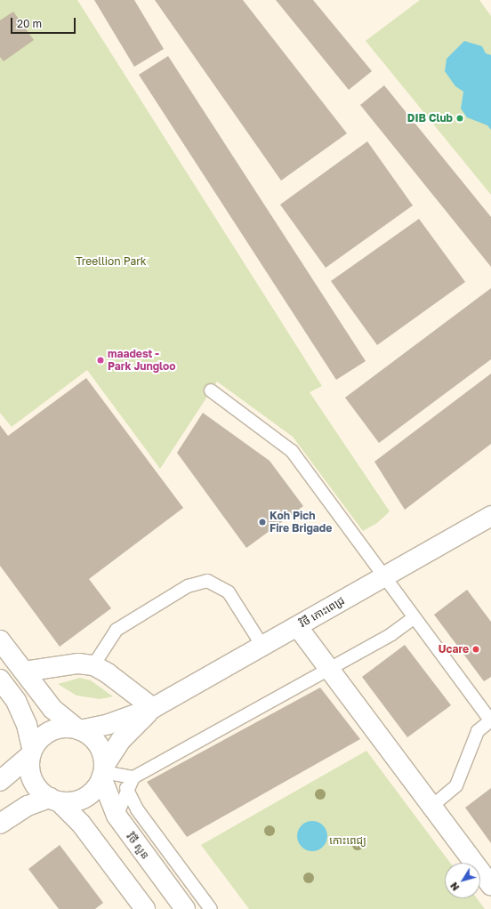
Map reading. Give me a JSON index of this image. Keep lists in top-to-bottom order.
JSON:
{
  "streets": {
    "main road": ["វិថី កោះពេជ្រ", "វិថី សួន"]
  },
  "crossings": [
    ["វិថី កោះពេជ្រ", "វិថី សួន"]
  ],
  "parks": ["Treellion Park", "កោះពេជ្យ"],
  "places": [
    "DIB Club",
    "maadest - Park Jungloo",
    "Koh Pich Fire Brigade",
    "Ucare"
  ],
  "scale_bar": "20 m",
  "north": "bottom left"
}
